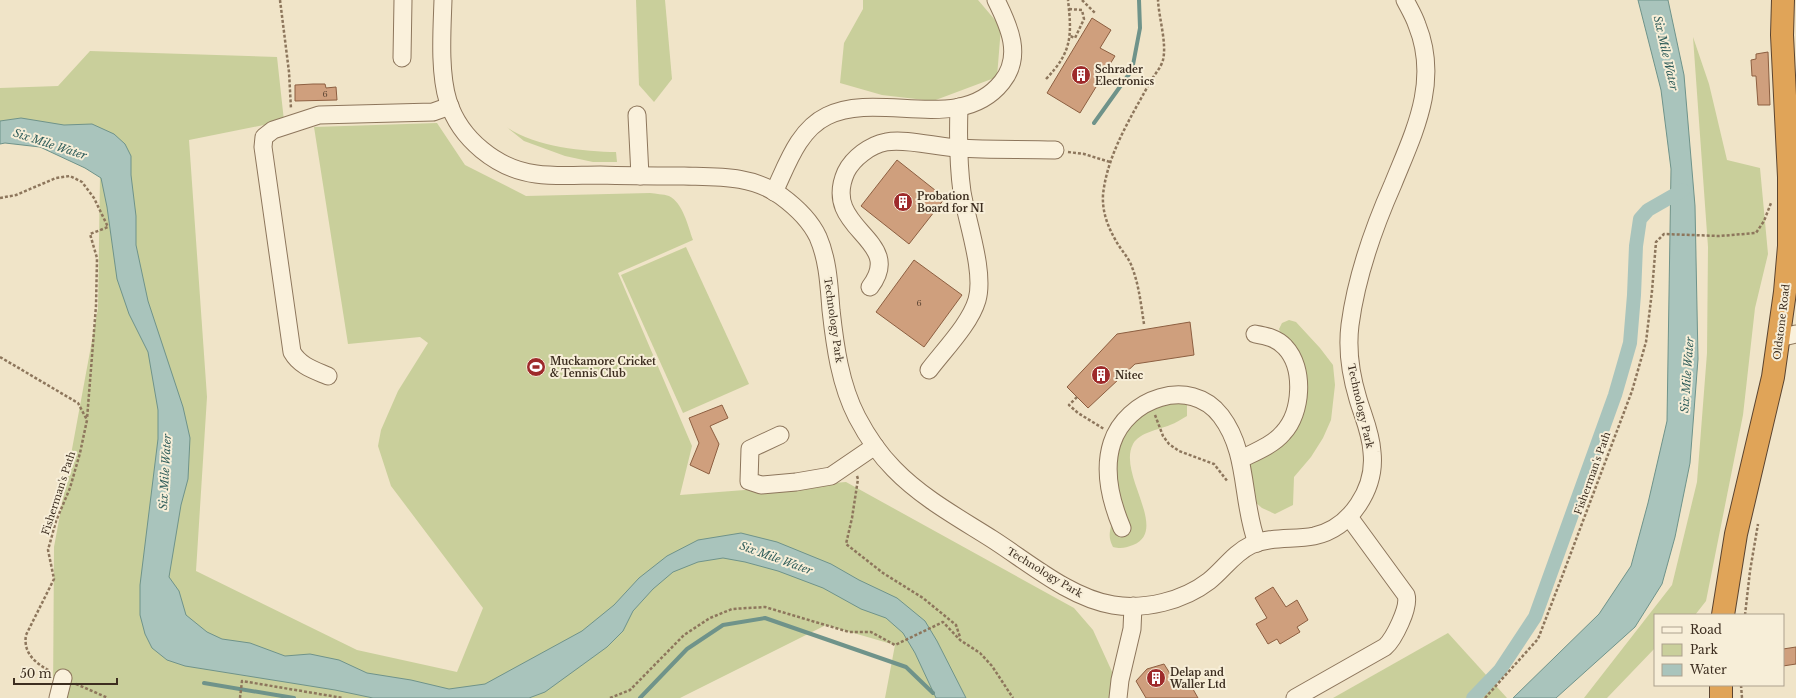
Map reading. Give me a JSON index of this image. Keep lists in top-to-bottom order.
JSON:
{
  "streets": {
    "highway": ["Oldstone Road"],
    "street": ["Technology Park"],
    "path": ["Fisherman's Path"]
  },
  "water": ["Six Mile Water"],
  "places": {
    "building": [
      "Schrader Electronics",
      "Probation Board for NI",
      "Nitec",
      "Delap and Waller Ltd"
    ],
    "sports": ["Muckamore Cricket & Tennis Club"]
  },
  "house_numbers": ["6", "6"],
  "legend": ["Road", "Park", "Water"],
  "scale_bar": "50 m"
}
